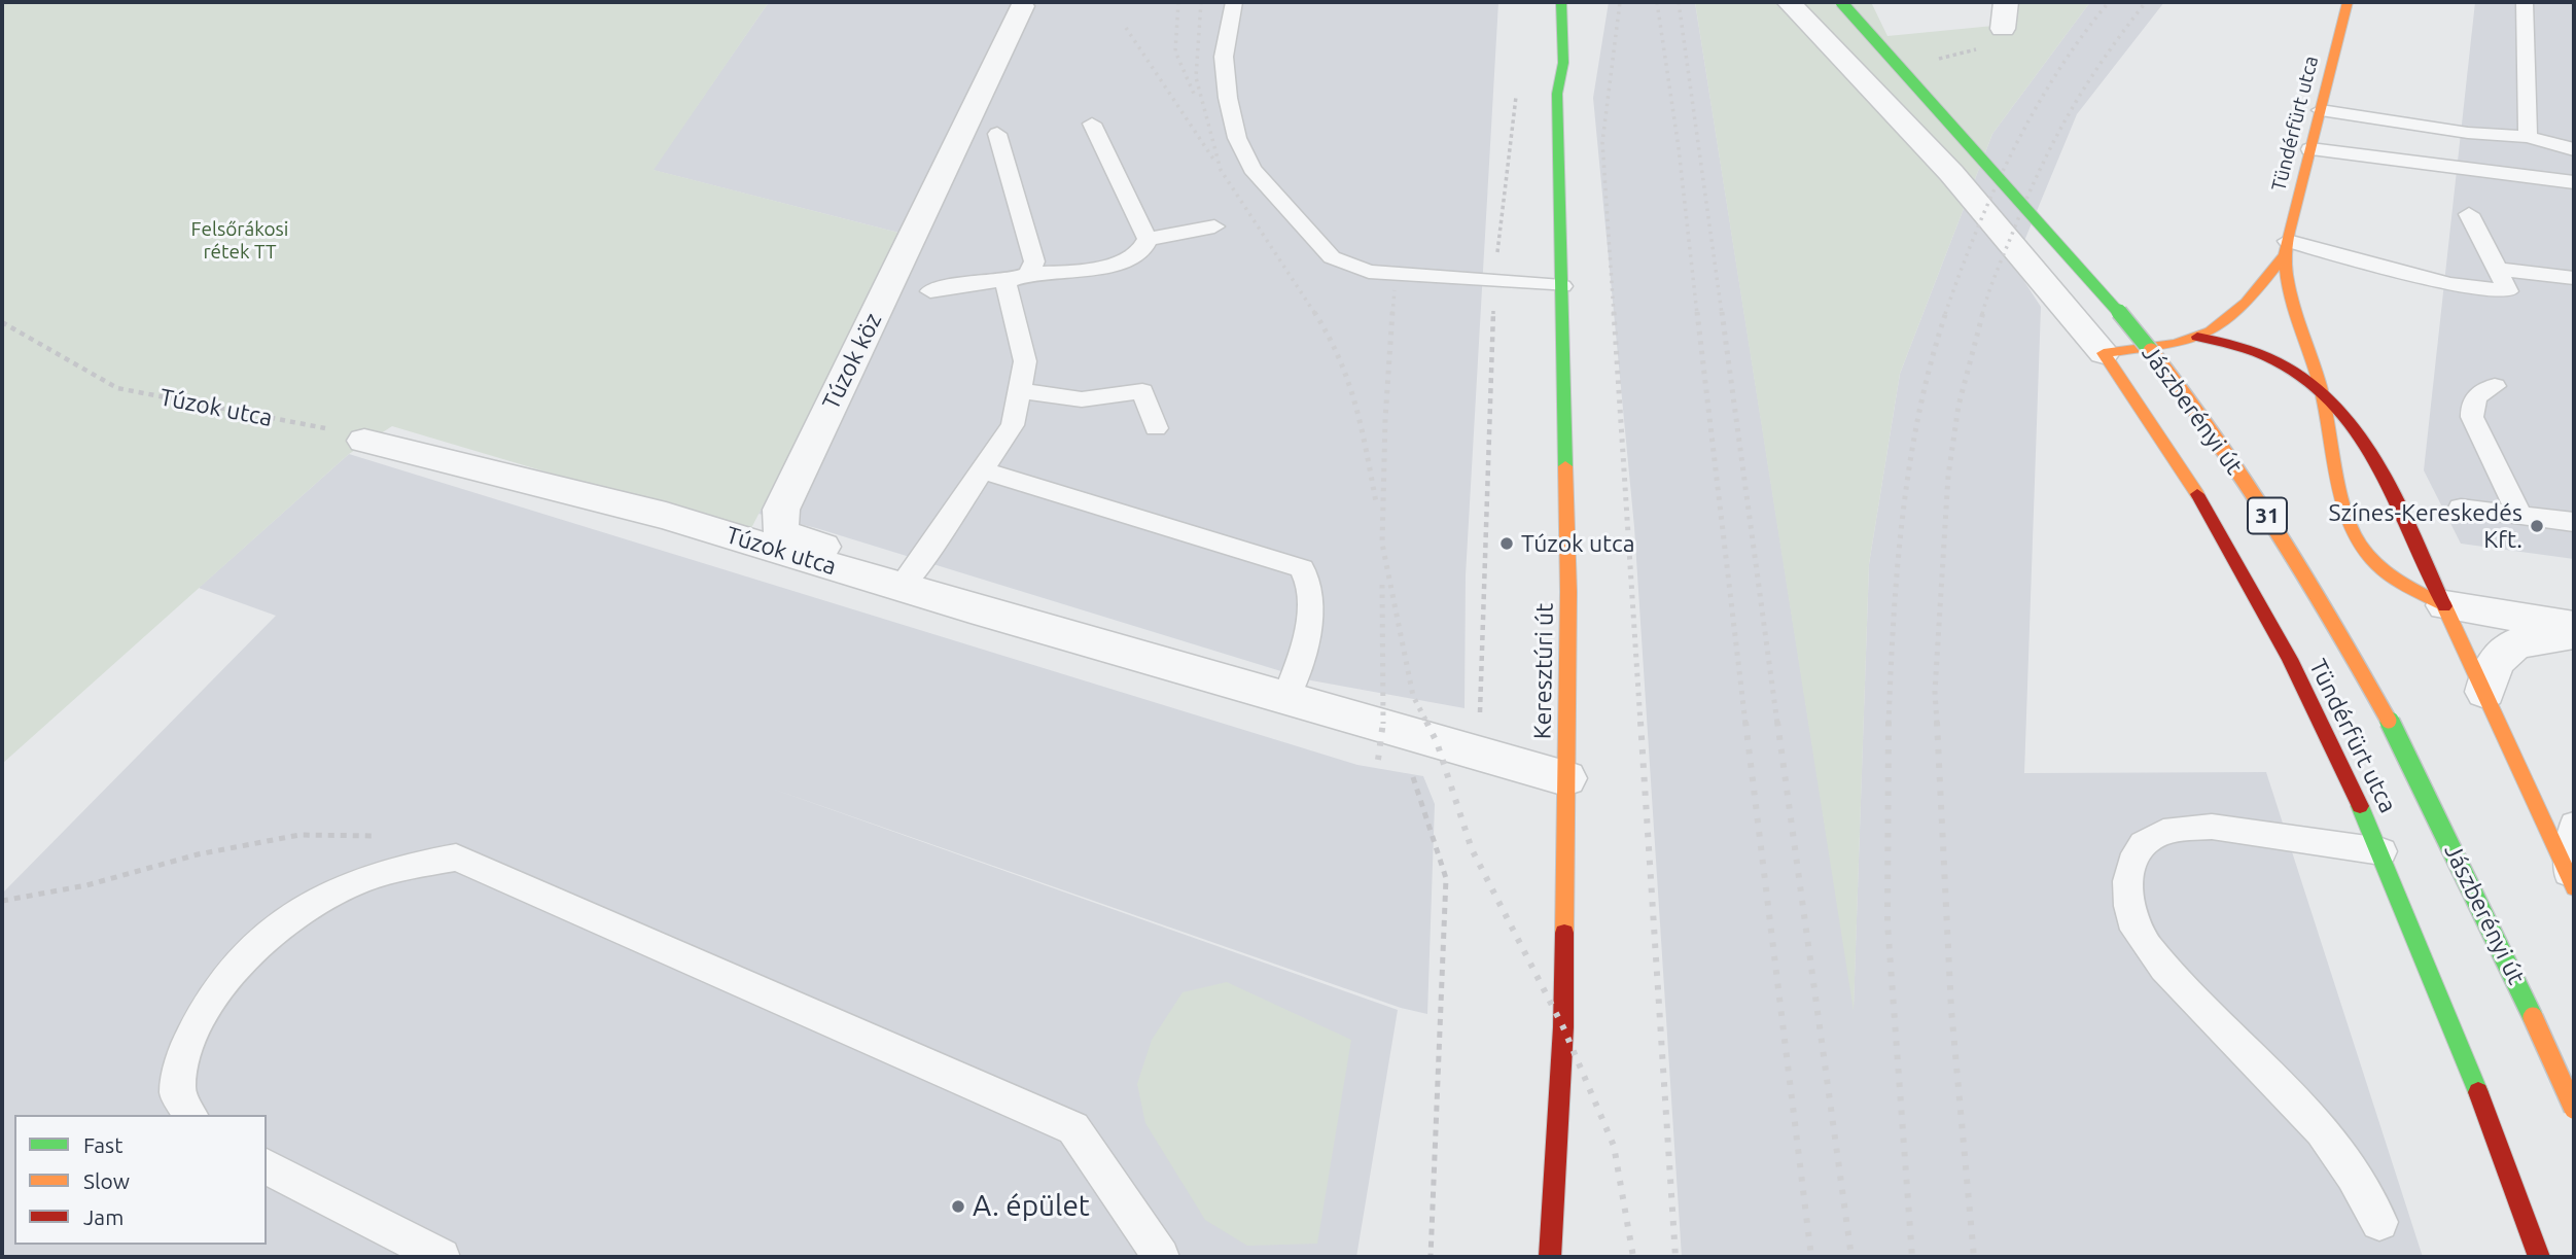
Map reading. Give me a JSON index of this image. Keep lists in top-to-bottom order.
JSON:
{
  "streets": {
    "street": [
      "Tündérfürt utca",
      "Túzok köz",
      "Túzok utca",
      "Jászberényi út",
      "31",
      "Keresztúri út"
    ]
  },
  "crossings": [
    ["Tündérfürt utca", "Jászberényi út"],
    ["Túzok köz", "Túzok utca"],
    ["Túzok utca", "Keresztúri út"]
  ],
  "parks": ["Felsőrákosi rétek TT"],
  "places": ["Színes-Kereskedés Kft.", "Túzok utca", "A. épület"],
  "legend": ["Fast", "Slow", "Jam"]
}
